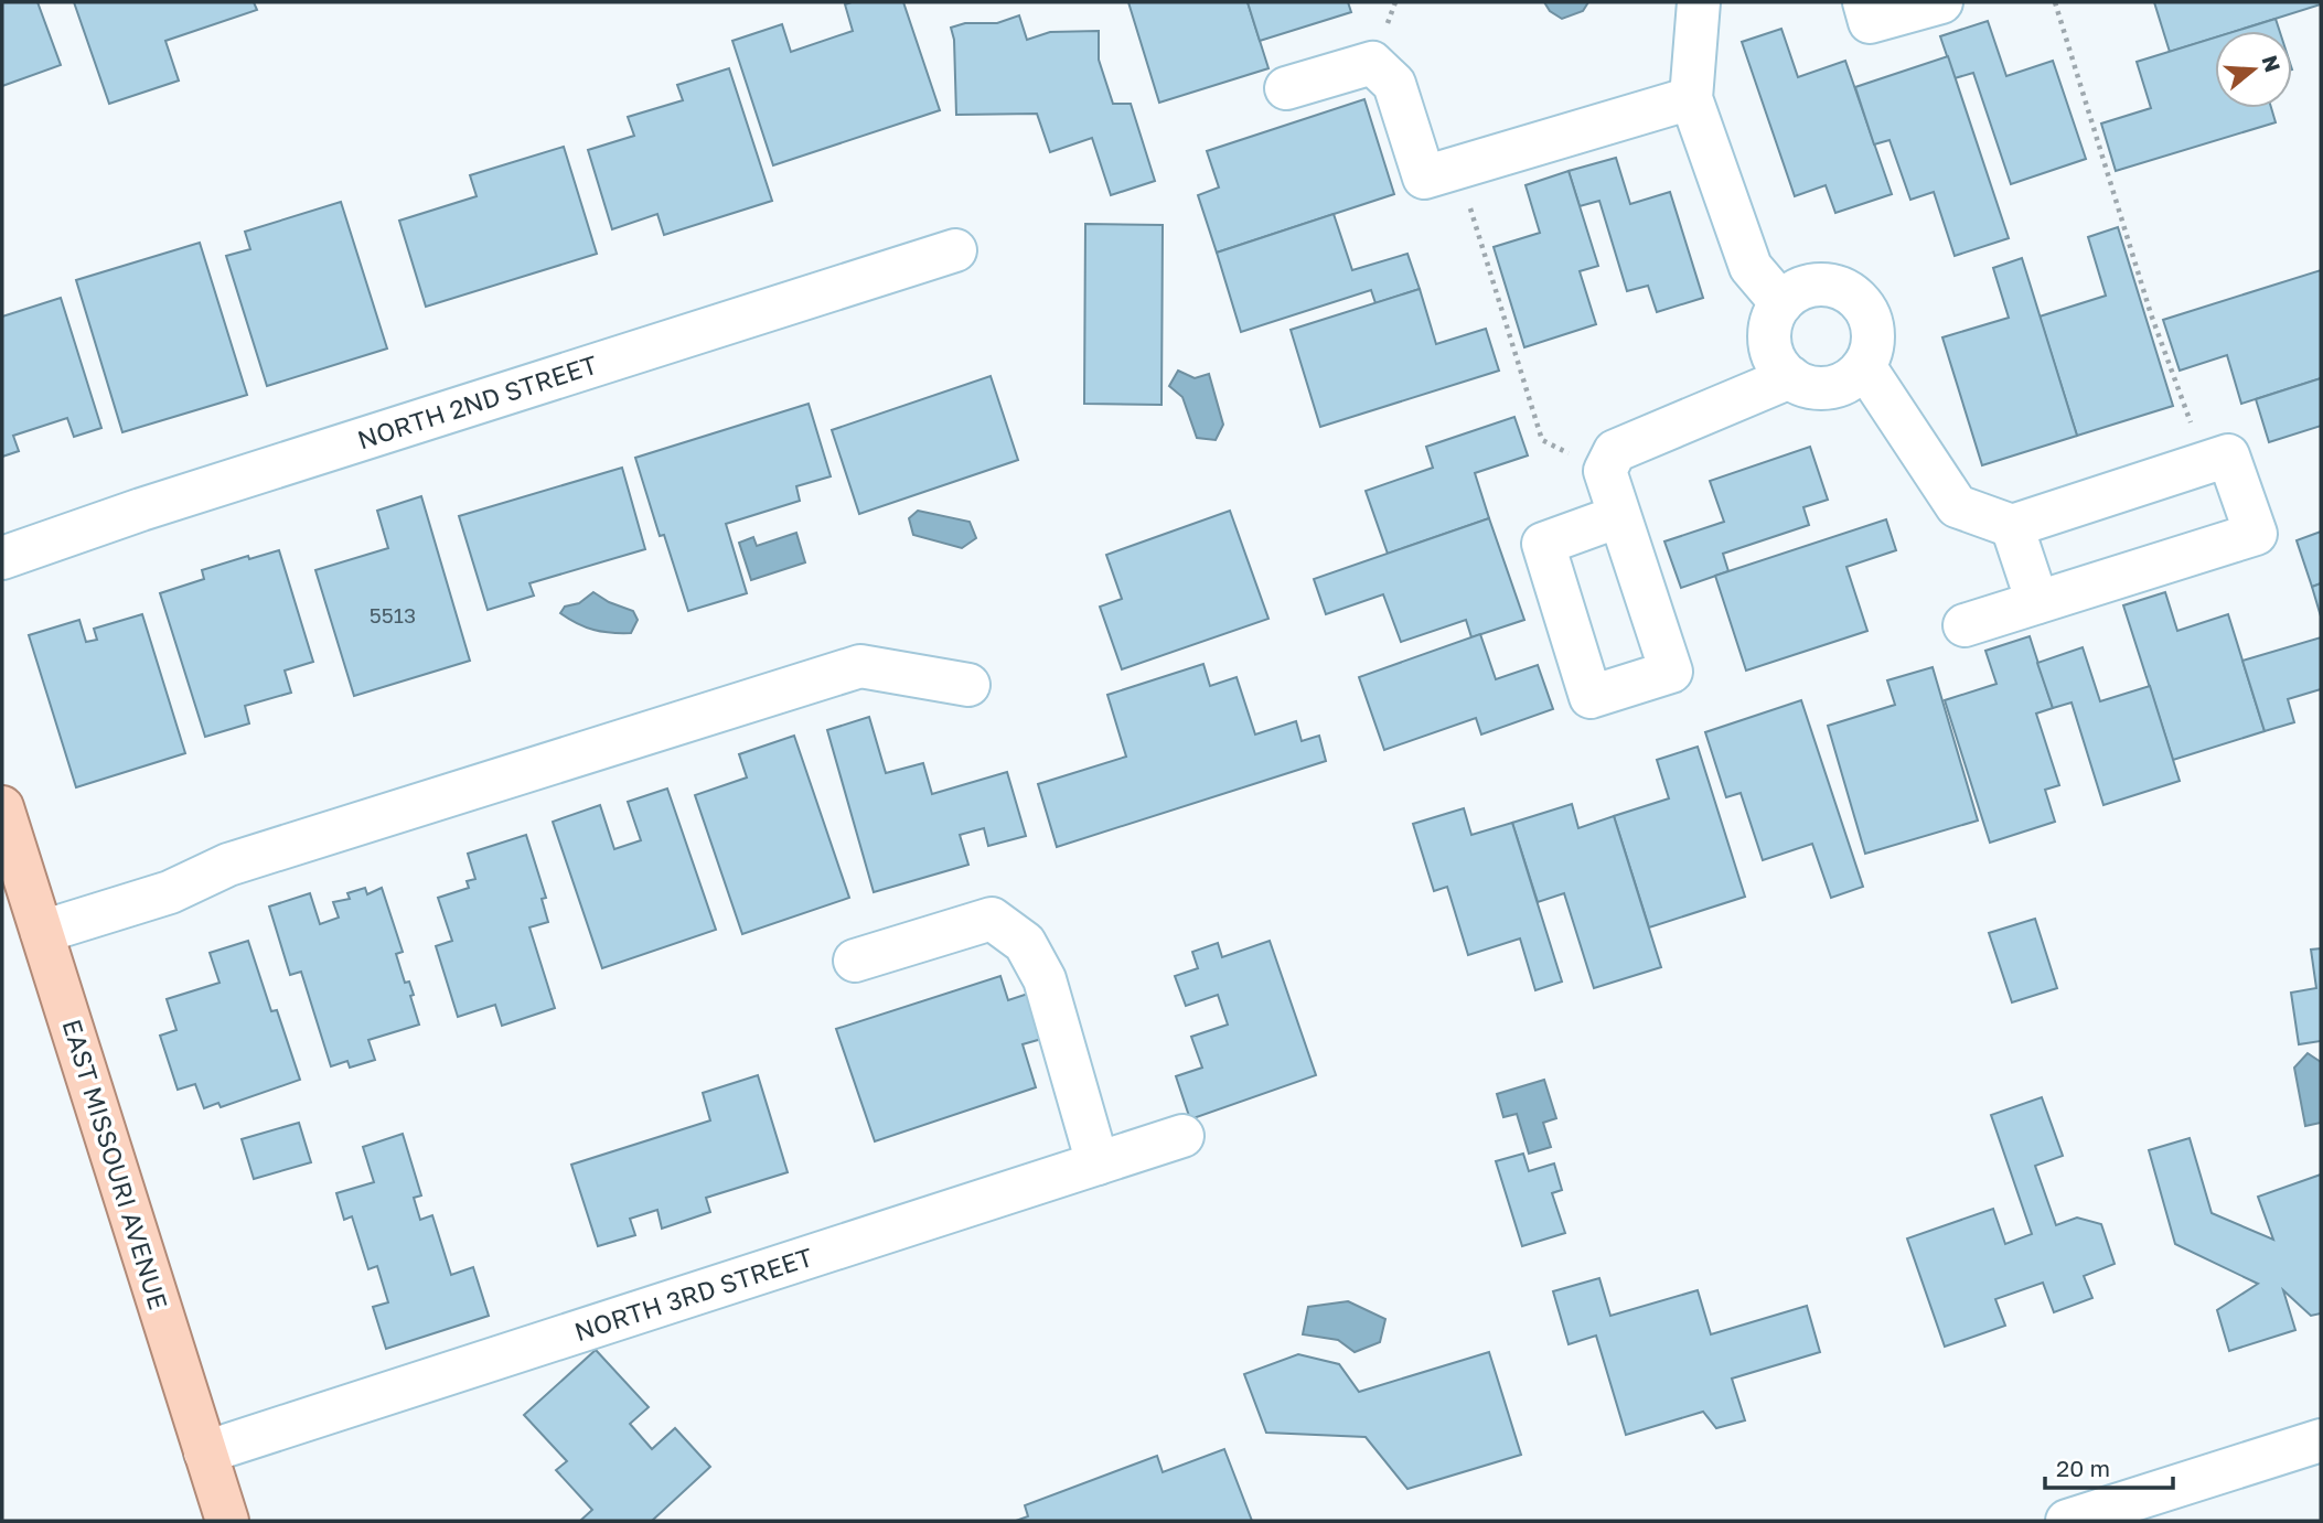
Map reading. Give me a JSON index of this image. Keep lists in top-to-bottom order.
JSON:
{
  "streets": {
    "main road": ["EAST MISSOURI AVENUE"],
    "street": ["NORTH 2ND STREET", "NORTH 3RD STREET"]
  },
  "crossings": [
    ["EAST MISSOURI AVENUE", "NORTH 3RD STREET"]
  ],
  "house_numbers": ["5513"],
  "scale_bar": "20 m",
  "north": "right"
}
